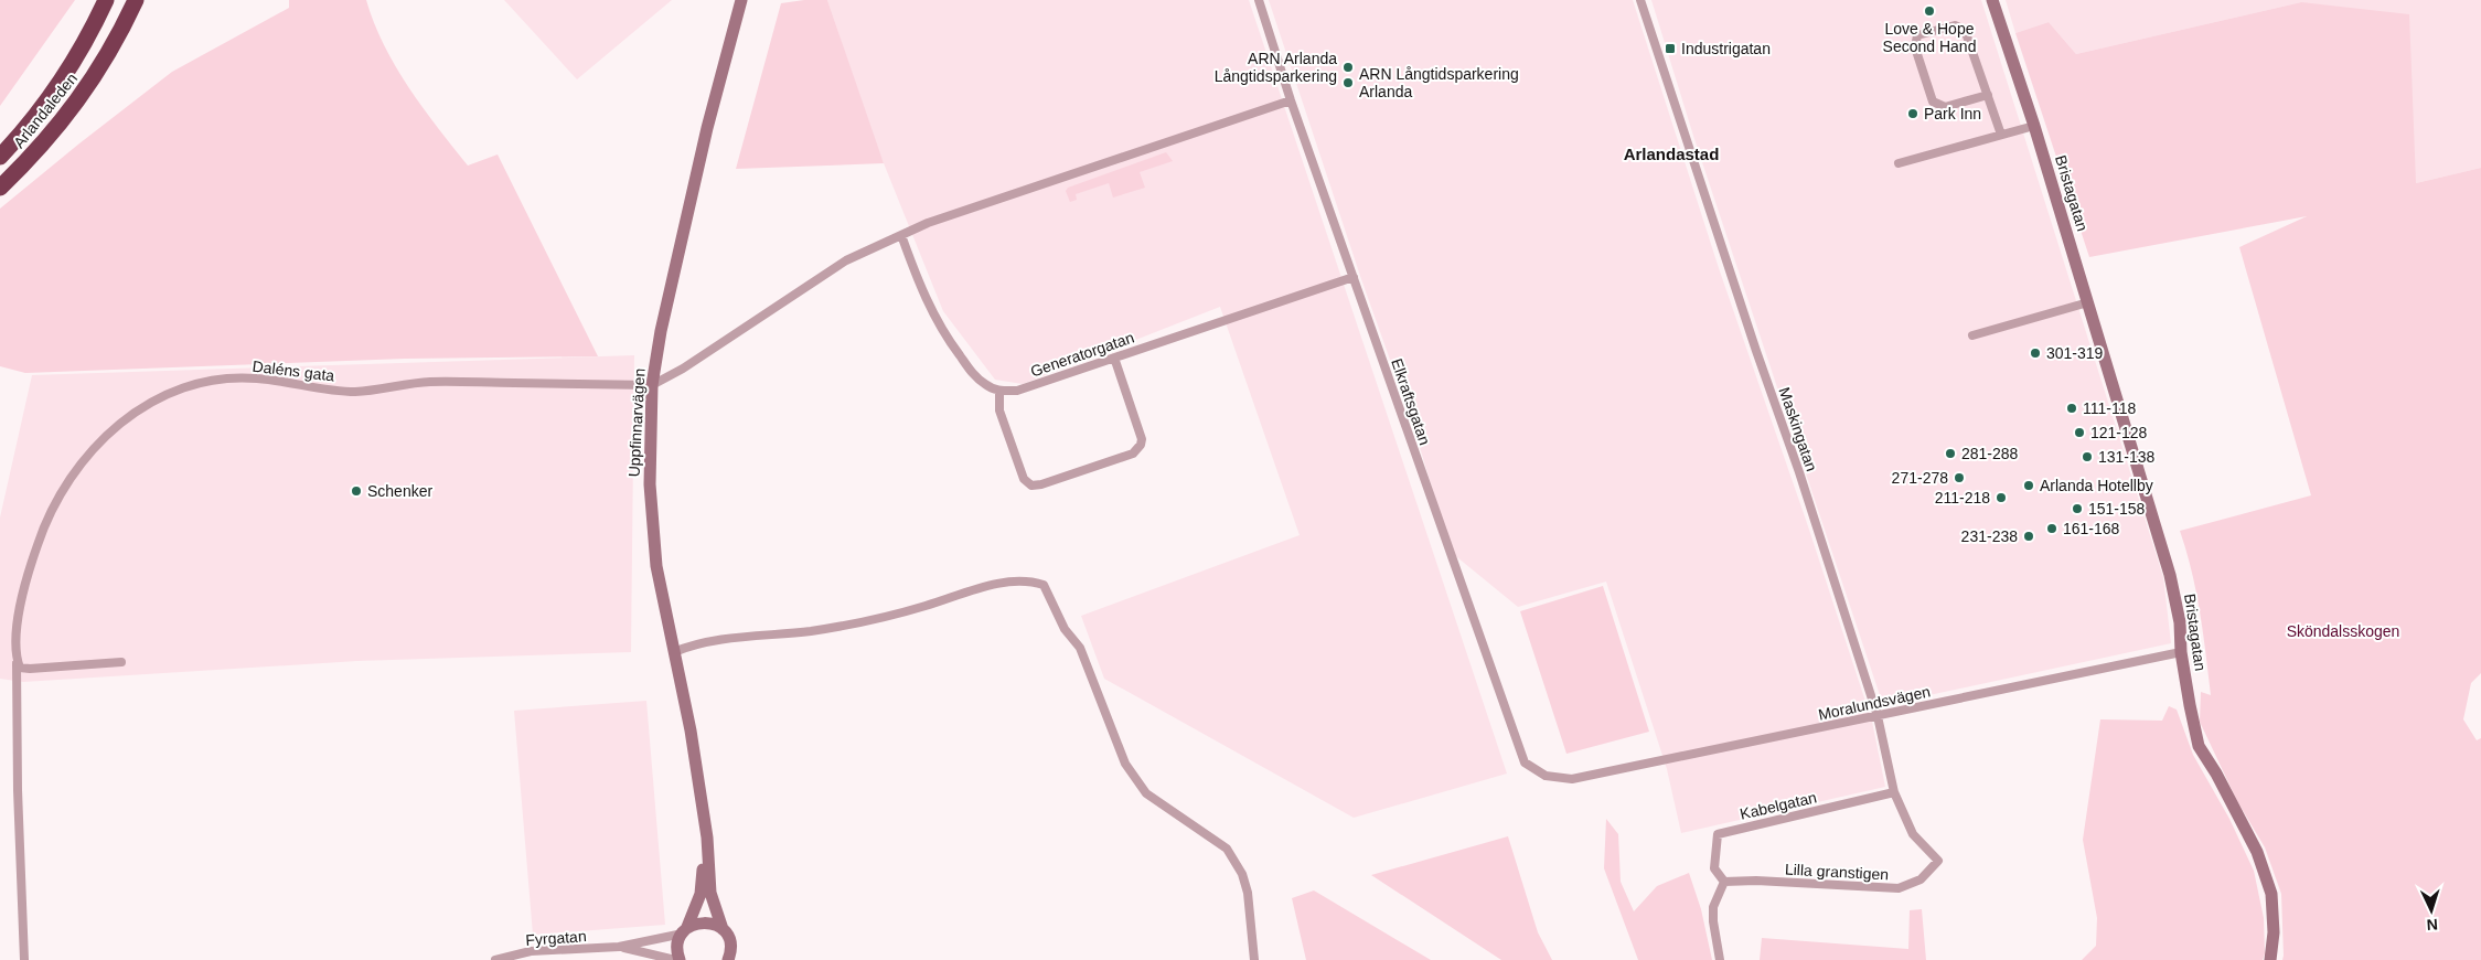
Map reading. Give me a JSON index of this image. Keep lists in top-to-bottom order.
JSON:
{
  "streets": {
    "highway": ["Arlandaleden"],
    "street": [
      "Bristagatan",
      "Generatorgatan",
      "Daléns gata",
      "Elkraftsgatan",
      "Uppfinnarvägen",
      "Maskingatan",
      "Moralundsvägen",
      "Kabelgatan",
      "Lilla granstigen",
      "Fyrgatan"
    ]
  },
  "crossings": [
    ["Bristagatan", "Moralundsvägen"],
    ["Generatorgatan", "Elkraftsgatan"],
    ["Daléns gata", "Uppfinnarvägen"],
    ["Elkraftsgatan", "Moralundsvägen"],
    ["Uppfinnarvägen", "Fyrgatan"],
    ["Maskingatan", "Moralundsvägen"],
    ["Maskingatan", "Kabelgatan"],
    ["Maskingatan", "Lilla granstigen"],
    ["Kabelgatan", "Lilla granstigen"]
  ],
  "districts": ["Arlandastad"],
  "parks": ["Sköndalsskogen"],
  "places": {
    "other": [
      "Love & Hope Second Hand",
      "ARN Arlanda Långtidsparkering",
      "ARN Långtidsparkering Arlanda",
      "Park Inn",
      "301-319",
      "111-118",
      "121-128",
      "281-288",
      "131-138",
      "271-278",
      "Arlanda Hotellby",
      "Schenker",
      "211-218",
      "151-158",
      "161-168",
      "231-238"
    ],
    "transit": ["Industrigatan"]
  },
  "north": "bottom"
}
